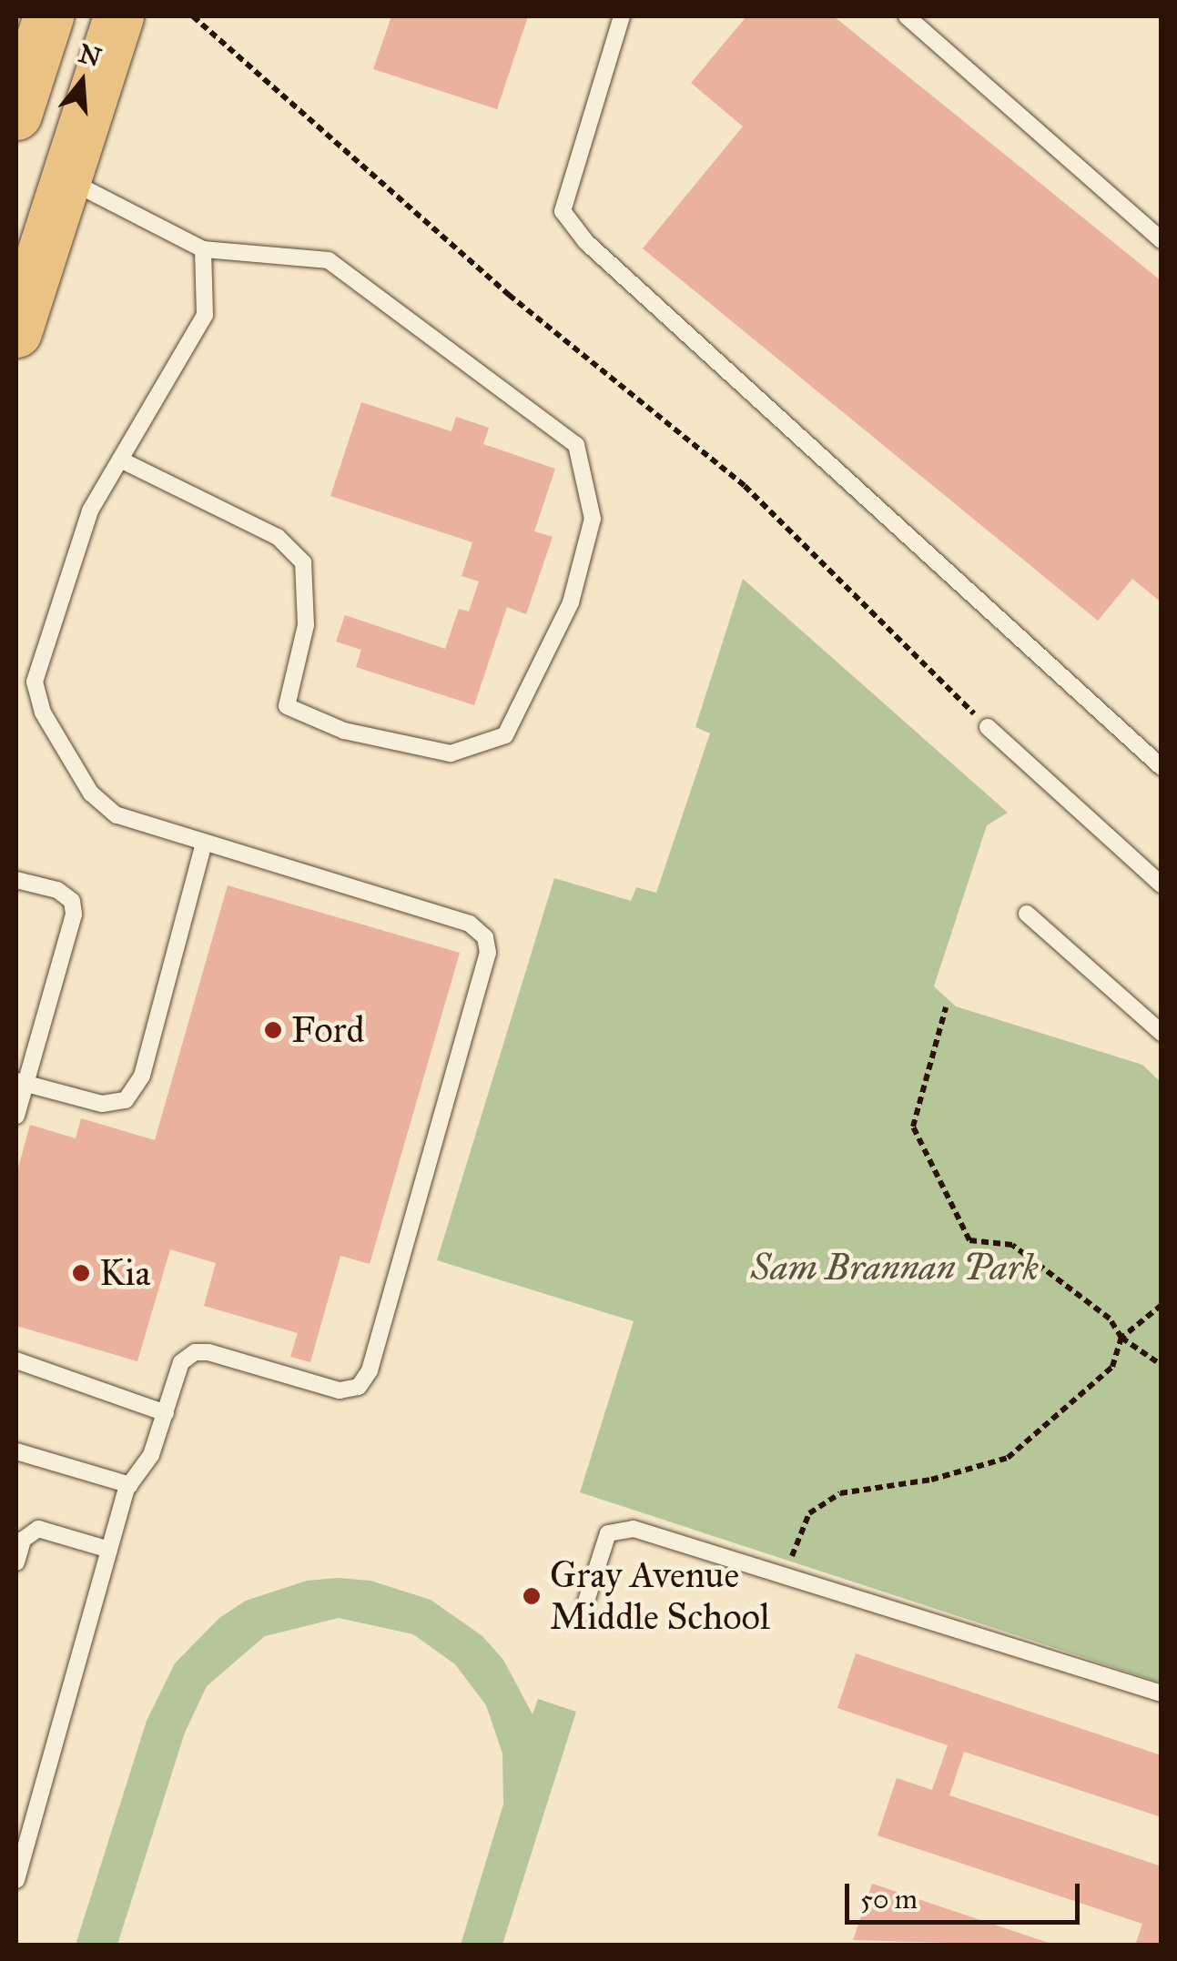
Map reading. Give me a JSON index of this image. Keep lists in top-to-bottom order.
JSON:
{
  "parks": ["Sam Brannan Park"],
  "places": ["Ford", "Kia", "Gray Avenue Middle School"],
  "scale_bar": "50 m",
  "north": "top"
}
